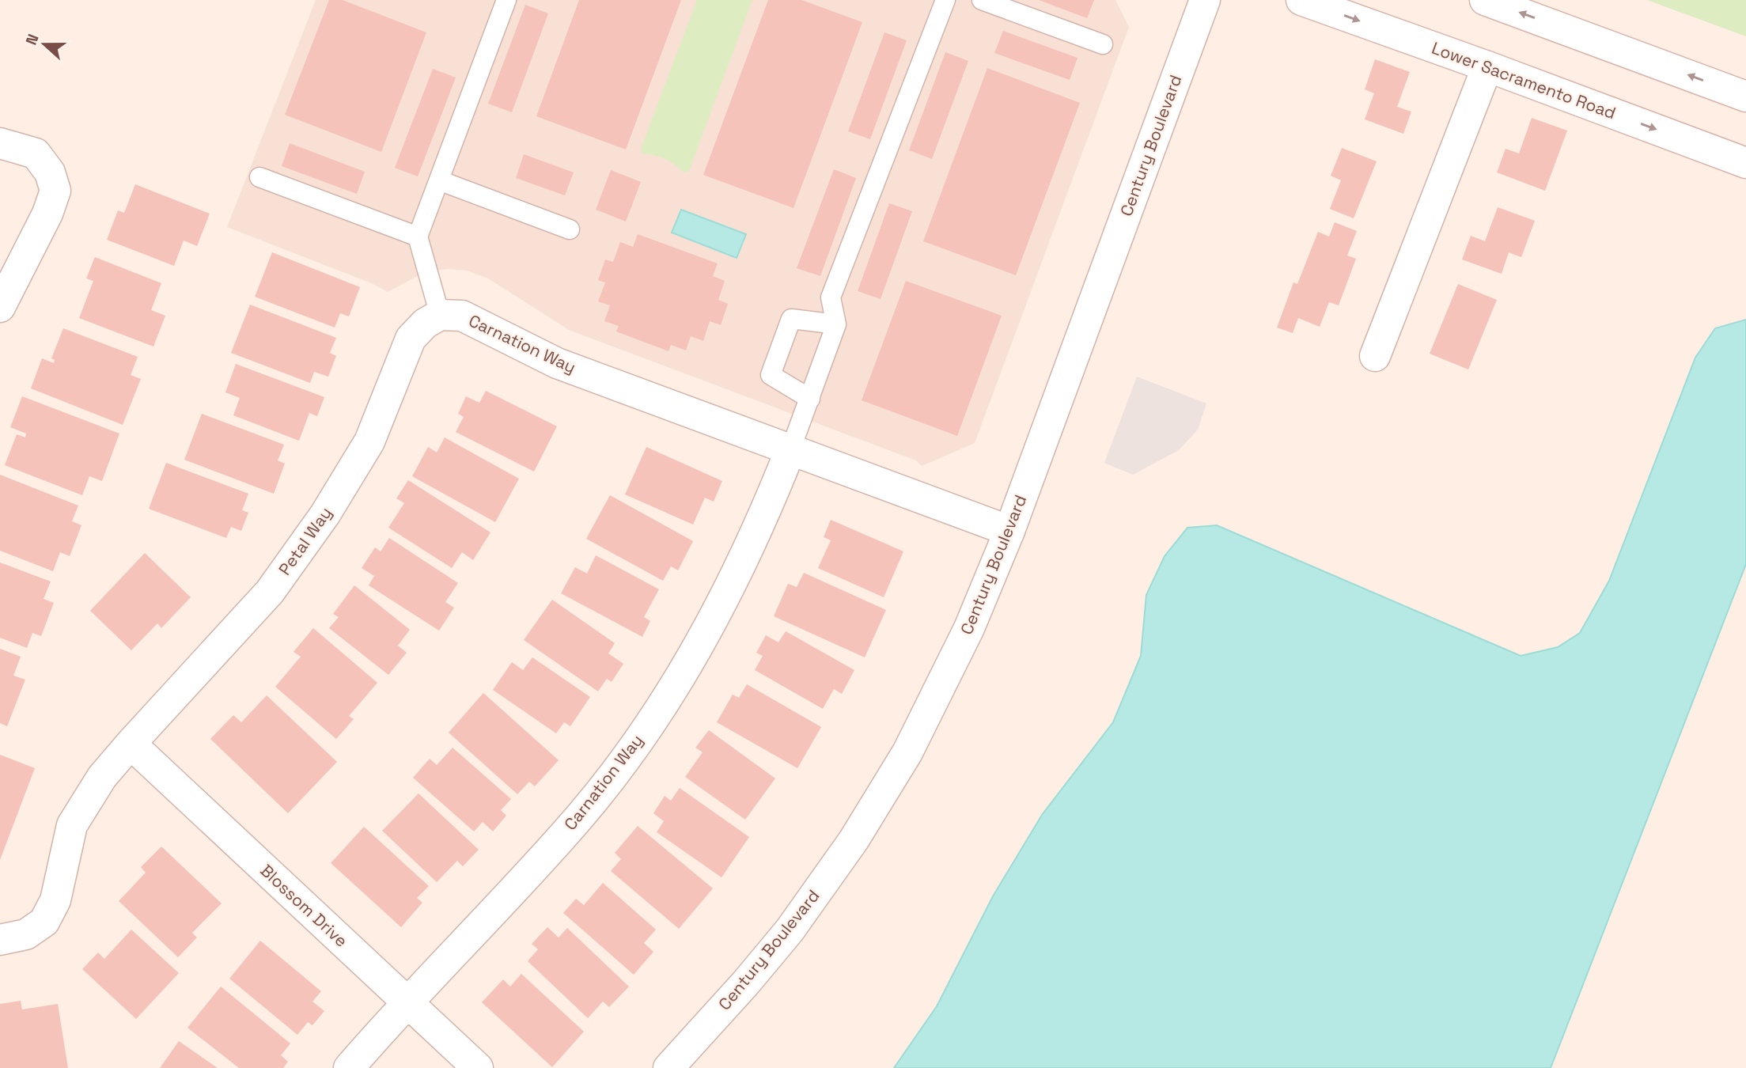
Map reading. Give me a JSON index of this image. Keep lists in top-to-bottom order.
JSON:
{
  "streets": {
    "street": [
      "Lower Sacramento Road",
      "Century Boulevard",
      "Carnation Way",
      "Petal Way",
      "Blossom Drive"
    ]
  },
  "crossings": [
    ["Century Boulevard", "Carnation Way"],
    ["Carnation Way", "Petal Way"],
    ["Carnation Way", "Blossom Drive"],
    ["Petal Way", "Blossom Drive"]
  ],
  "north": "left"
}
